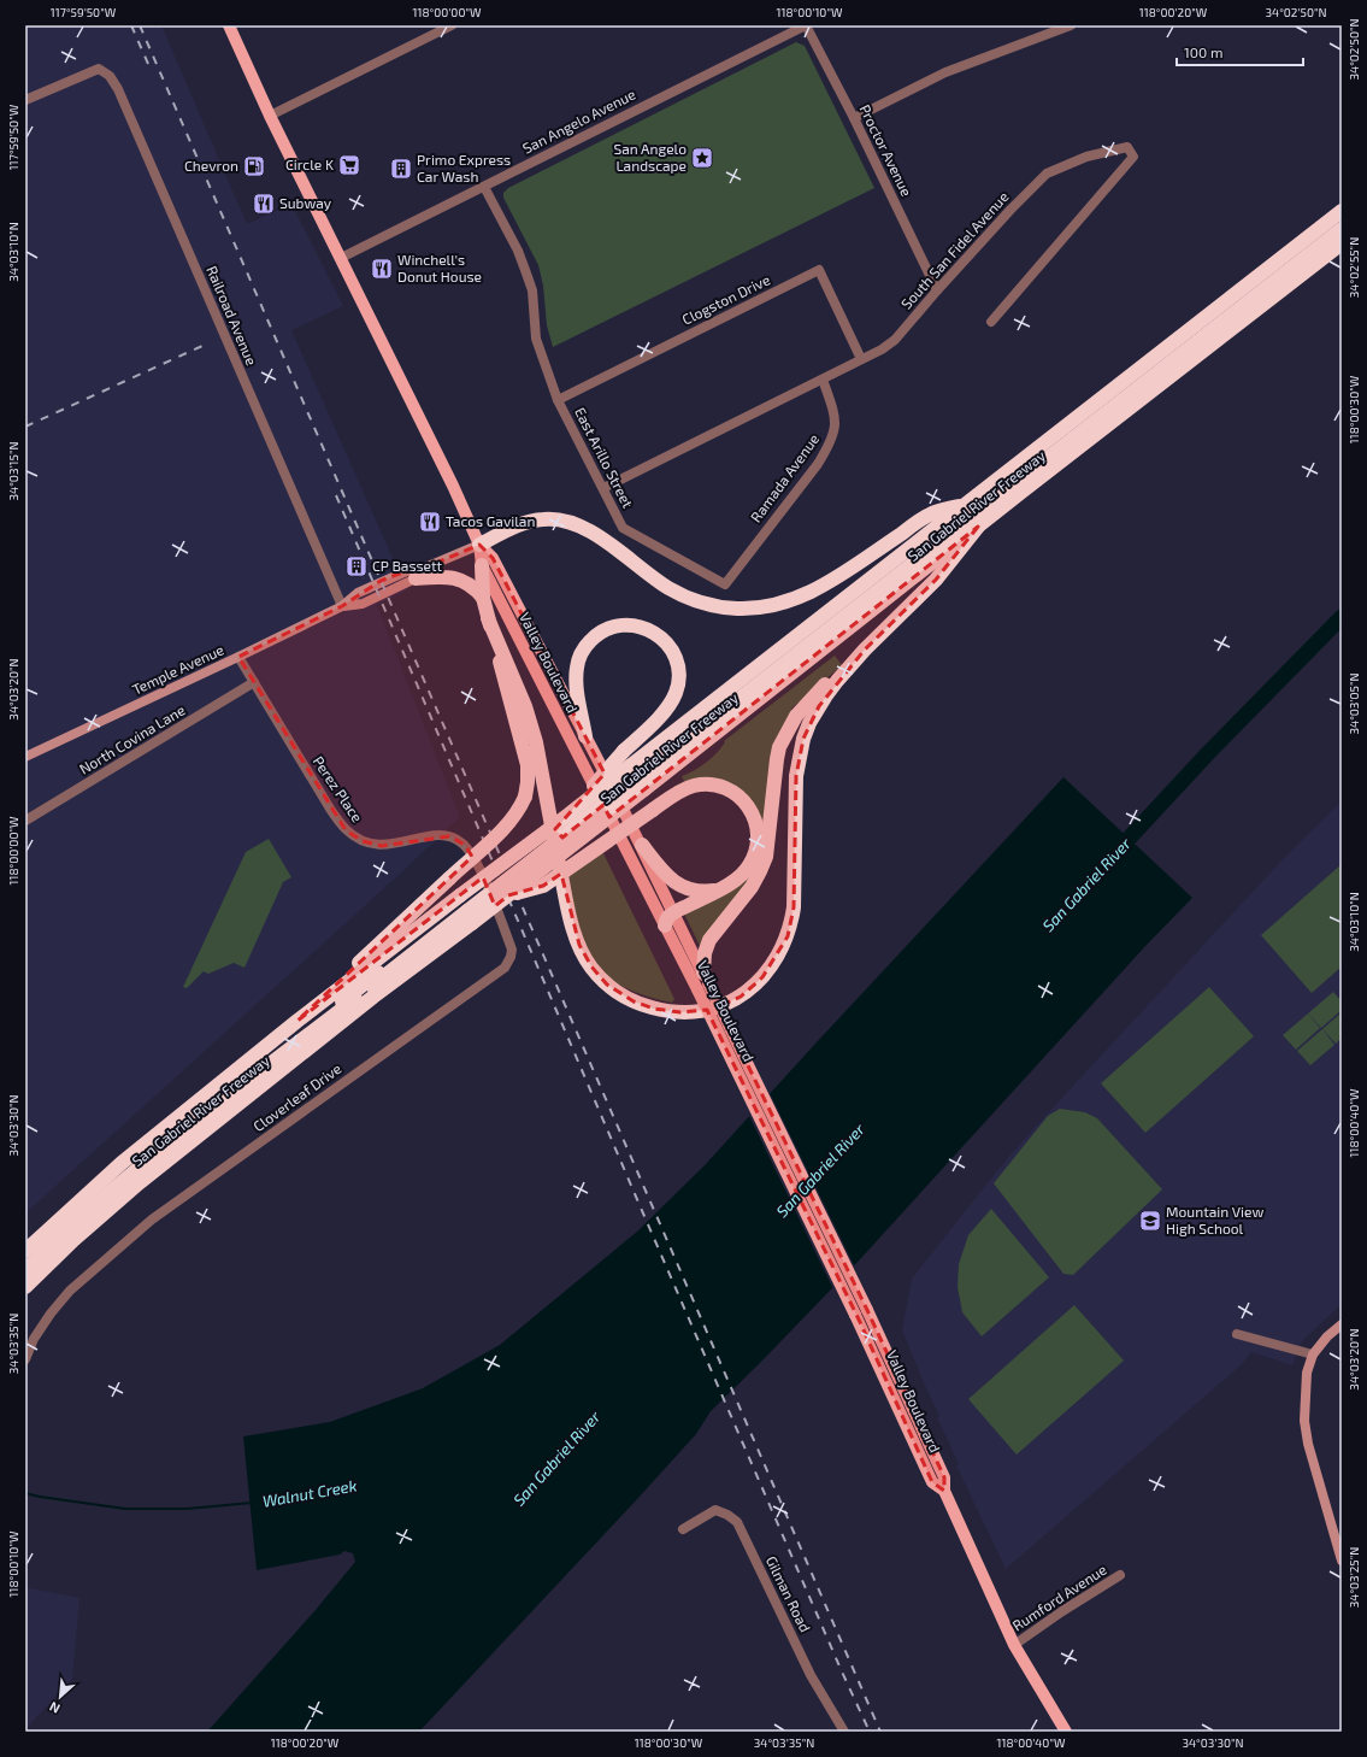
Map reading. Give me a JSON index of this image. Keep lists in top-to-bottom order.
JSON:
{
  "streets": {
    "highway": ["San Gabriel River Freeway"],
    "main road": ["Valley Boulevard", "Temple Avenue"],
    "street": [
      "San Angelo Avenue",
      "Proctor Avenue",
      "South San Fidel Avenue",
      "Clogston Drive",
      "Railroad Avenue",
      "East Arillo Street",
      "Ramada Avenue",
      "North Covina Lane",
      "Perez Place",
      "Cloverleaf Drive",
      "Gilman Road",
      "Rumford Avenue"
    ]
  },
  "crossings": [
    ["San Angelo Avenue", "Proctor Avenue"],
    ["San Angelo Avenue", "East Arillo Street"],
    ["San Angelo Avenue", "Valley Boulevard"],
    ["Proctor Avenue", "South San Fidel Avenue"],
    ["South San Fidel Avenue", "Clogston Drive"],
    ["South San Fidel Avenue", "East Arillo Street"],
    ["South San Fidel Avenue", "Ramada Avenue"],
    ["Clogston Drive", "East Arillo Street"],
    ["Railroad Avenue", "Temple Avenue"],
    ["East Arillo Street", "Ramada Avenue"],
    ["Valley Boulevard", "Temple Avenue"],
    ["Valley Boulevard", "Rumford Avenue"],
    ["Temple Avenue", "Perez Place"],
    ["North Covina Lane", "Perez Place"],
    ["Perez Place", "Cloverleaf Drive"]
  ],
  "water": ["San Gabriel River", "Walnut Creek"],
  "places": {
    "place": ["San Angelo Landscape"],
    "supermarket": ["Circle K"],
    "fuel station": ["Chevron"],
    "building": ["Primo Express Car Wash", "CP Bassett"],
    "restaurant": ["Subway", "Winchell's Donut House", "Tacos Gavilan"],
    "school or university": ["Mountain View High School"]
  },
  "scale_bar": "100 m",
  "north": "bottom left",
  "coordinates": [
    "117°59'50\"W",
    "118°00'00\"W",
    "118°00'10\"W",
    "118°00'20\"W",
    "34°02'50\"N",
    "34°03'10\"N",
    "34°02'55\"N",
    "118°00'30\"W",
    "34°03'15\"N",
    "34°03'20\"N",
    "34°03'05\"N",
    "118°00'40\"W",
    "34°03'30\"N",
    "34°03'35\"N",
    "34°03'25\"N"
  ]
}
